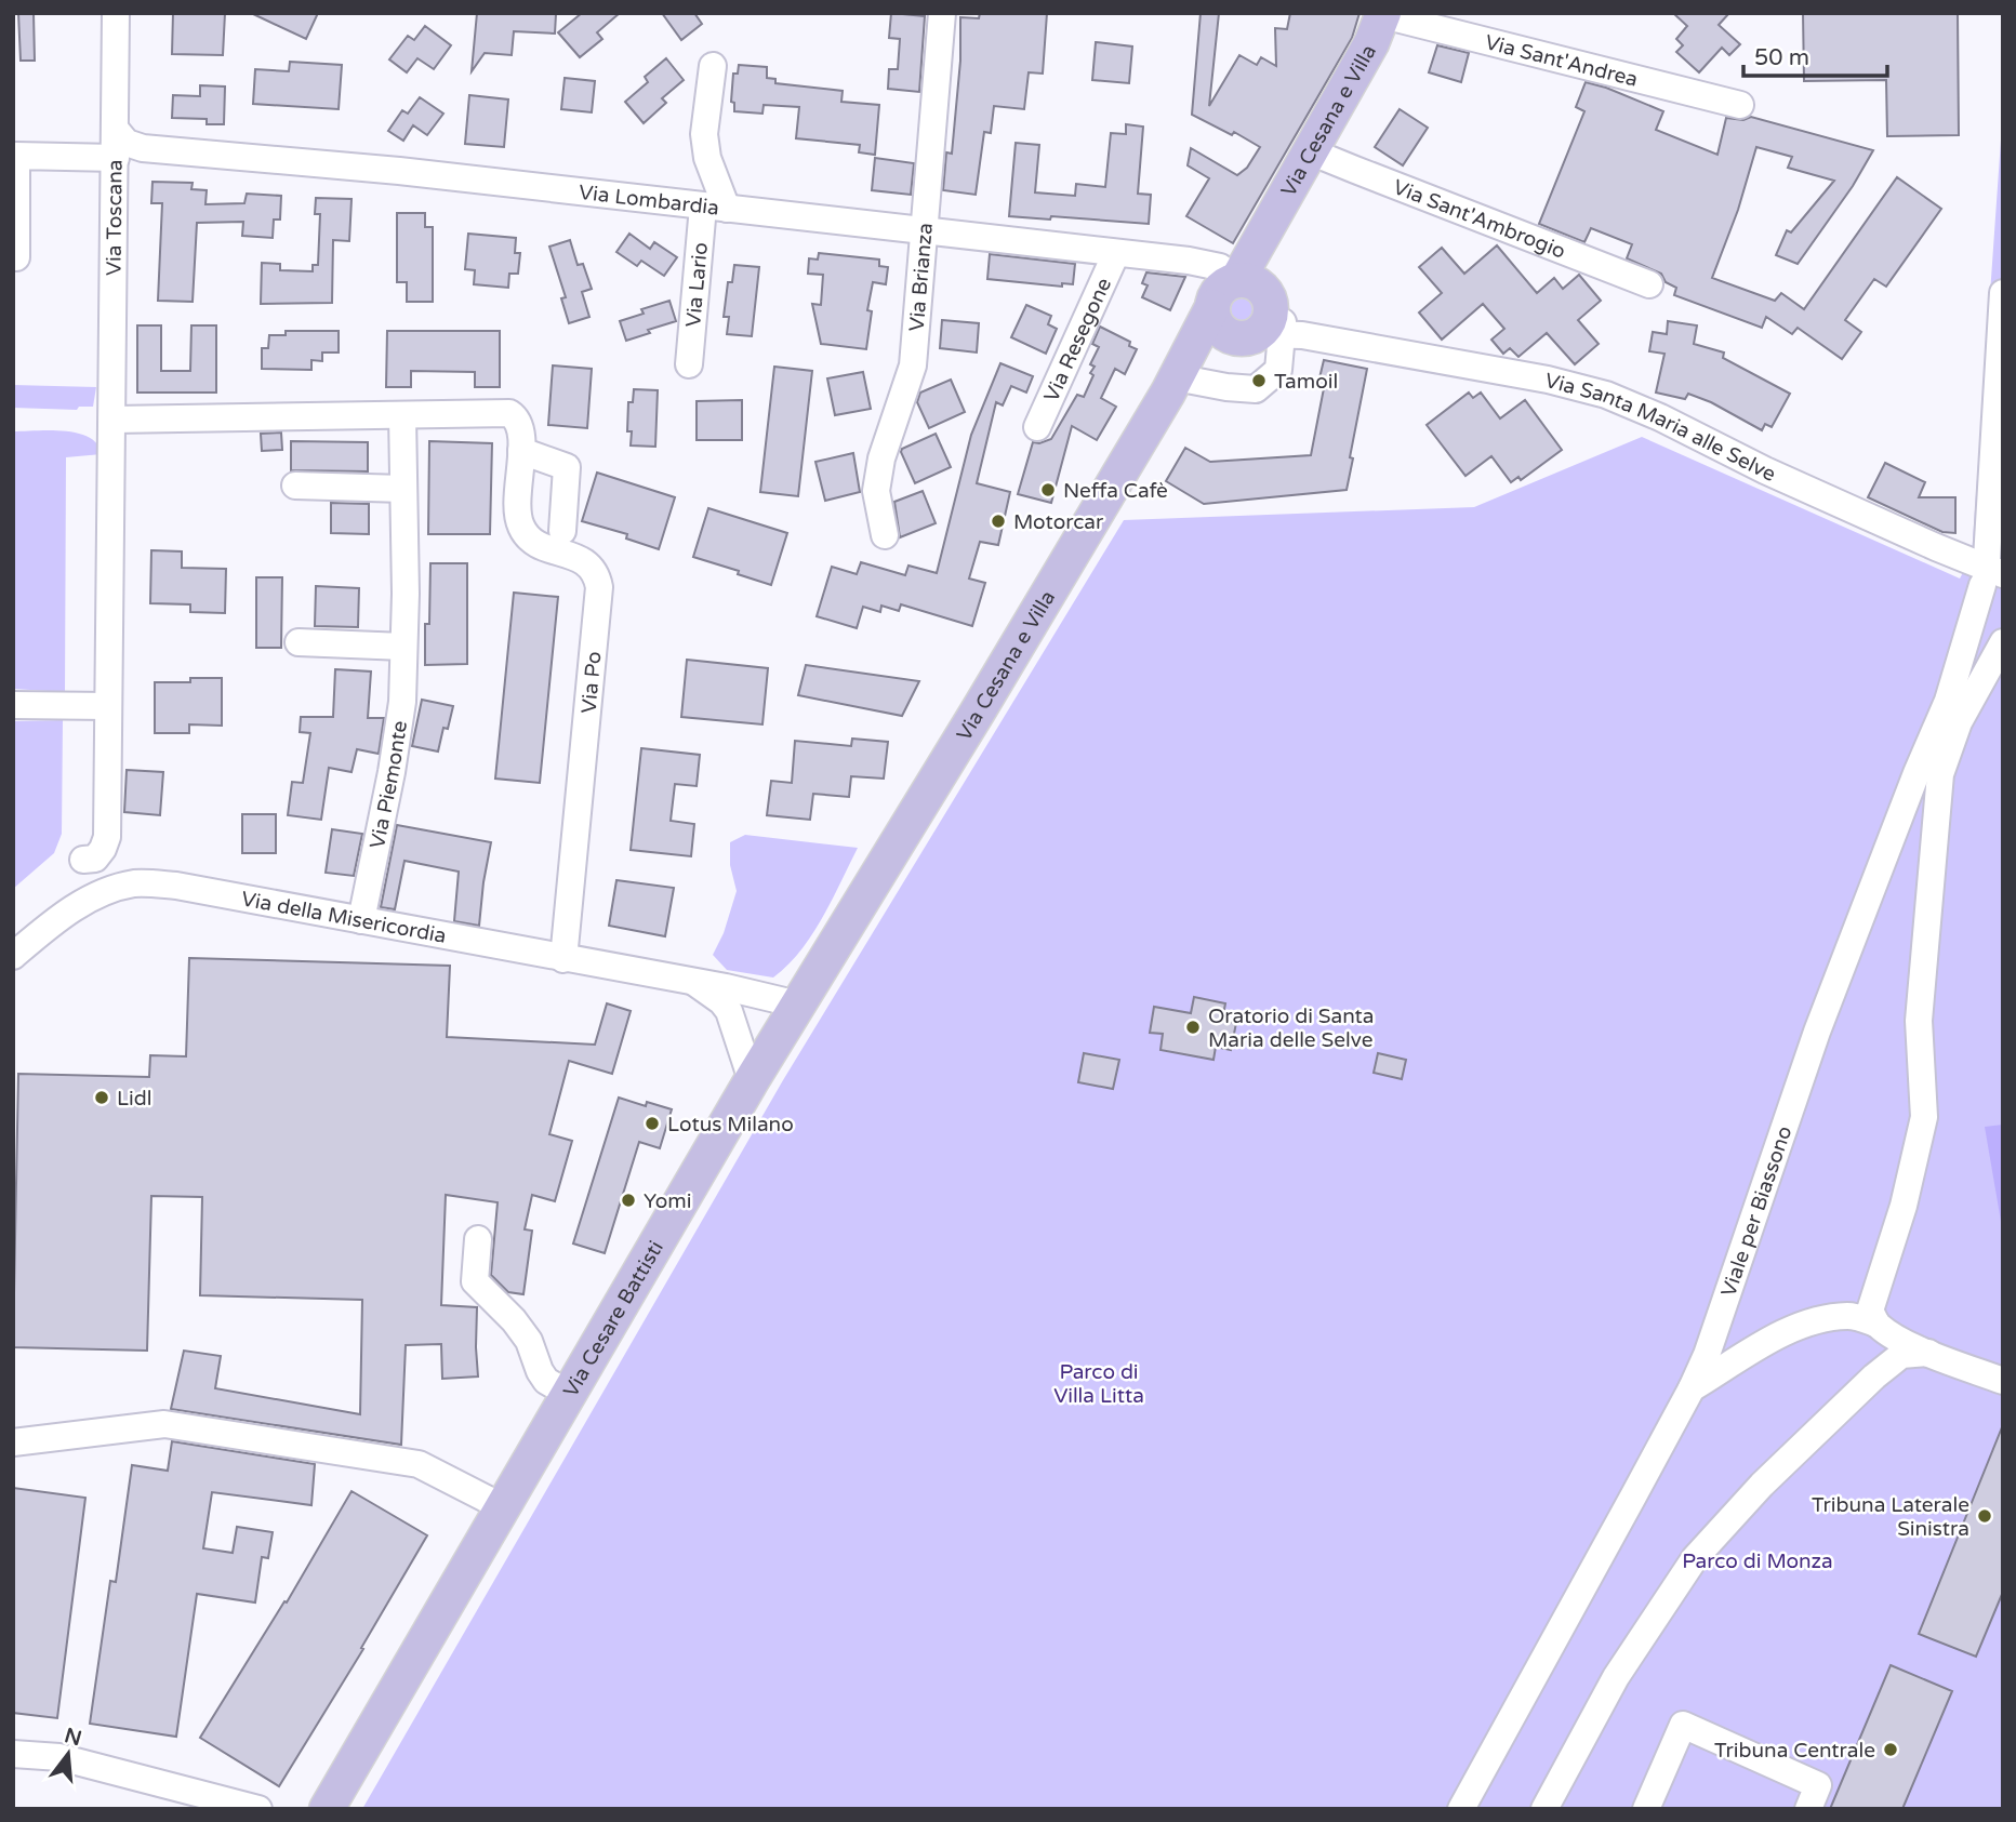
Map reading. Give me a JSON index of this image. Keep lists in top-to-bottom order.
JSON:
{
  "streets": {
    "main road": ["Via Cesana e Villa", "Via Cesare Battisti"],
    "street": [
      "Via Sant'Andrea",
      "Via Lombardia",
      "Via Toscana",
      "Via Sant'Ambrogio",
      "Via Brianza",
      "Via Lario",
      "Via Resegone",
      "Via Santa Maria alle Selve",
      "Via Po",
      "Via Piemonte",
      "Via della Misericordia",
      "Viale per Biassono"
    ]
  },
  "crossings": [
    ["Via Sant'Andrea", "Via Cesana e Villa"],
    ["Via Cesana e Villa", "Via Lombardia"],
    ["Via Cesana e Villa", "Via Sant'Ambrogio"],
    ["Via Cesana e Villa", "Via Santa Maria alle Selve"],
    ["Via Cesana e Villa", "Via Cesare Battisti"],
    ["Via Lombardia", "Via Toscana"],
    ["Via Lombardia", "Via Brianza"],
    ["Via Lombardia", "Via Lario"],
    ["Via Lombardia", "Via Resegone"],
    ["Via Lombardia", "Via Santa Maria alle Selve"],
    ["Via Toscana", "Via Po"],
    ["Via Santa Maria alle Selve", "Viale per Biassono"],
    ["Via Po", "Via Piemonte"],
    ["Via Po", "Via della Misericordia"],
    ["Via Piemonte", "Via della Misericordia"],
    ["Via della Misericordia", "Via Cesare Battisti"]
  ],
  "parks": ["Parco di Villa Litta", "Parco di Monza"],
  "places": [
    "Tamoil",
    "Neffa Cafè",
    "Motorcar",
    "Oratorio di Santa Maria delle Selve",
    "Lidl",
    "Lotus Milano",
    "Yomi",
    "Tribuna Laterale Sinistra",
    "Tribuna Centrale"
  ],
  "scale_bar": "50 m",
  "north": "top"
}
